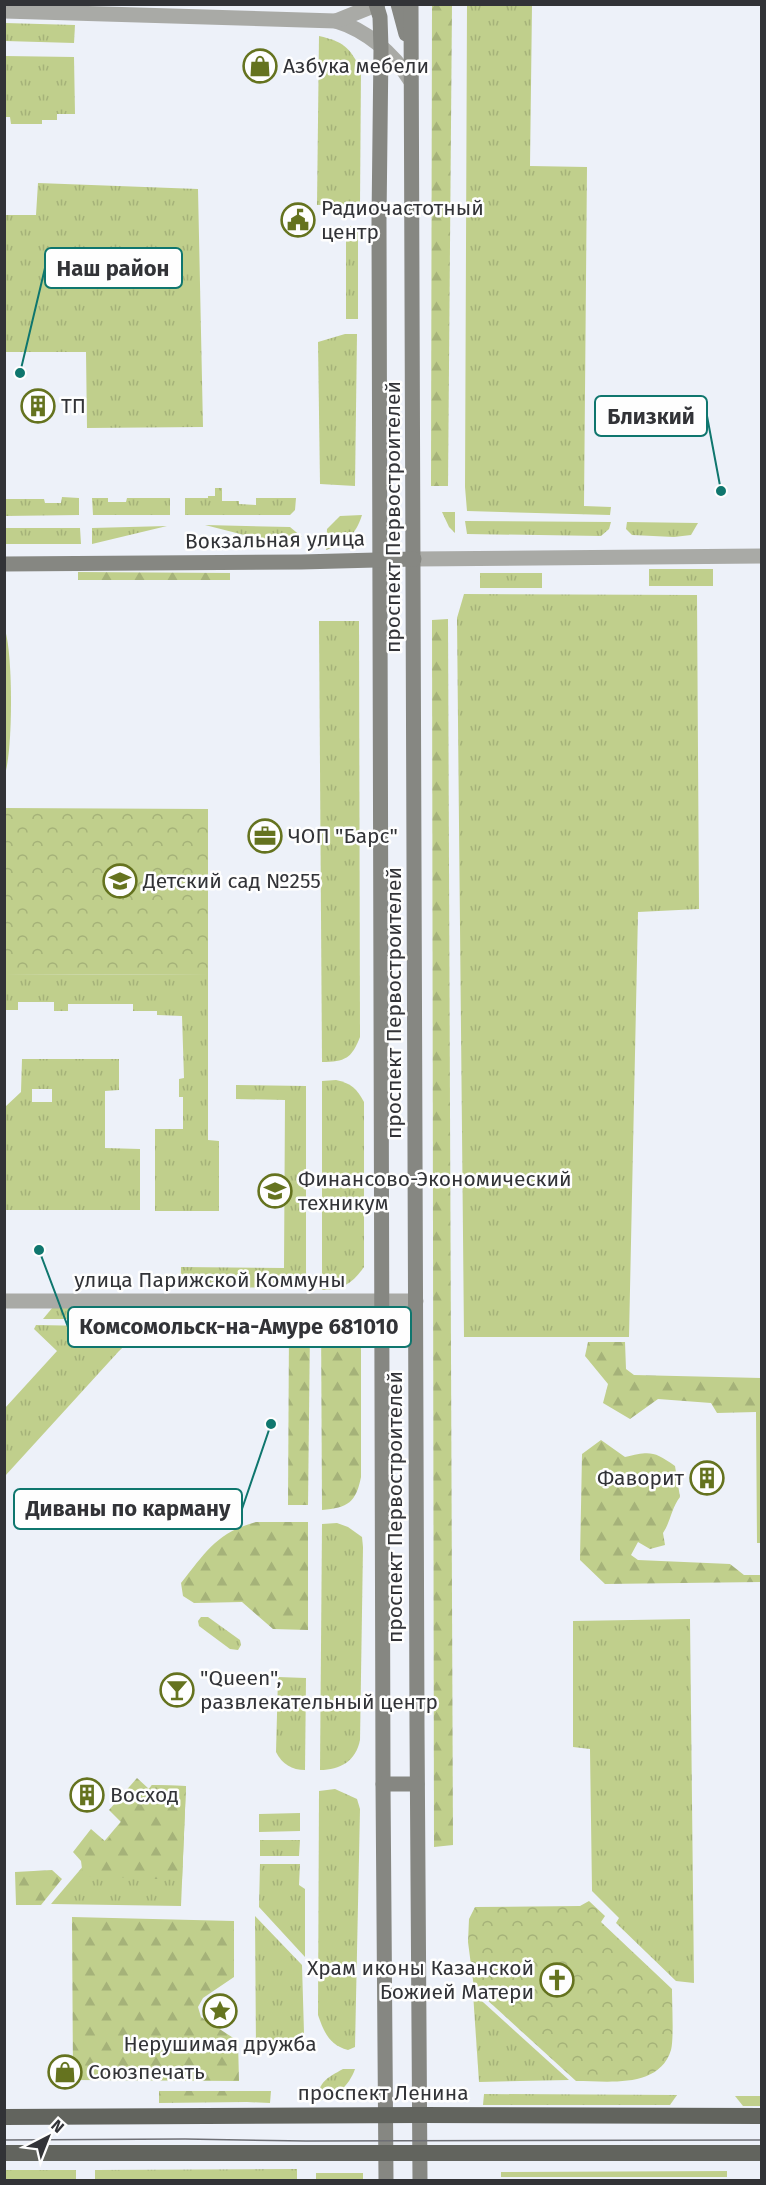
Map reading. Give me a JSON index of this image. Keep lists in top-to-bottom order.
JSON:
{
  "streets": {
    "highway": ["проспект Ленина"],
    "main road": ["проспект Первостроителей", "Вокзальная улица"],
    "street": ["улица Парижской Коммуны"]
  },
  "crossings": [
    ["проспект Первостроителей", "Вокзальная улица"],
    ["проспект Первостроителей", "улица Парижской Коммуны"],
    ["проспект Первостроителей", "проспект Ленина"]
  ],
  "places": {
    "shop": ["Азбука мебели", "Союзпечать"],
    "public building": ["Радиочастотный центр"],
    "other": [
      "Наш район",
      "Близкий",
      "Комсомольск-на-Амуре 681010",
      "Диваны по карману"
    ],
    "building": ["ТП", "Фаворит", "Восход"],
    "office": ["ЧОП \"Барс\""],
    "school or university": ["Детский сад №255", "Финансово-Экономический техникум"],
    "bar": ["\"Queen\", развлекательный центр"],
    "church": ["Храм иконы Казанской Божией Матери"],
    "place": ["Нерушимая дружба"]
  },
  "north": "top right"
}
